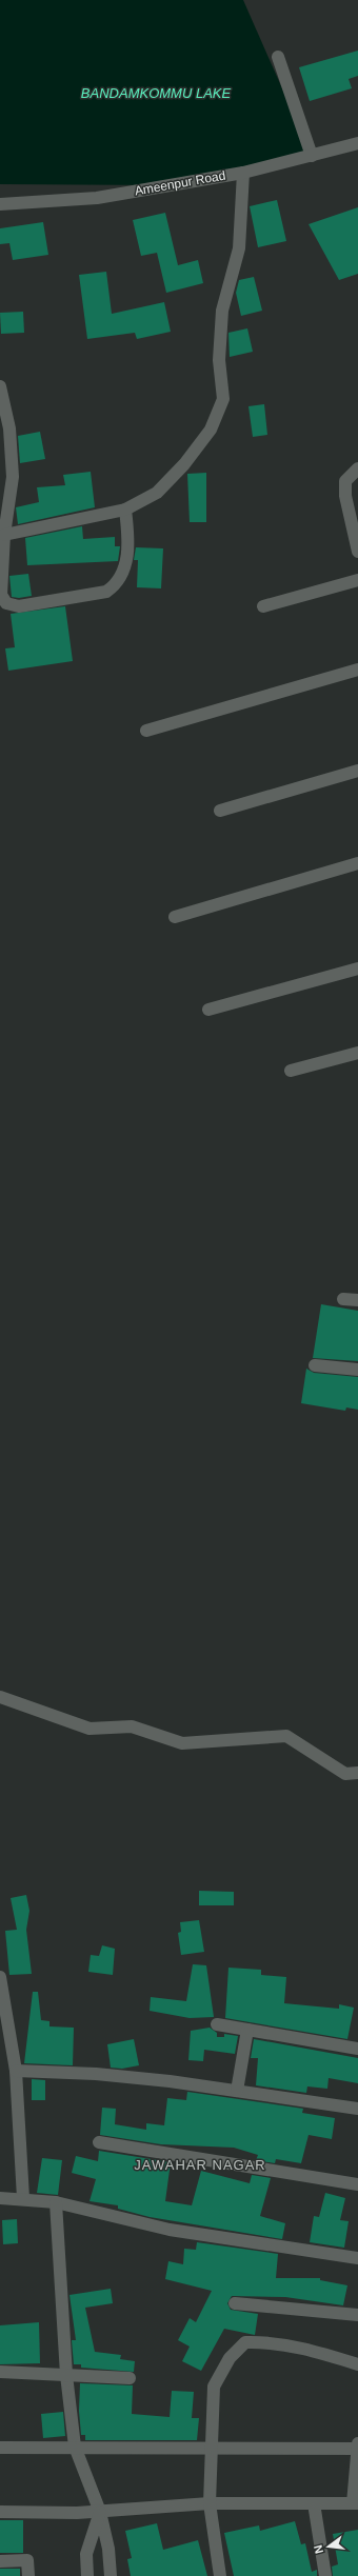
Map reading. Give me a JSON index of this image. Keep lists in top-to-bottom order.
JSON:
{
  "streets": {
    "street": ["Ameenpur Road"]
  },
  "districts": ["JAWAHAR NAGAR"],
  "water": ["BANDAMKOMMU LAKE"],
  "north": "left"
}
